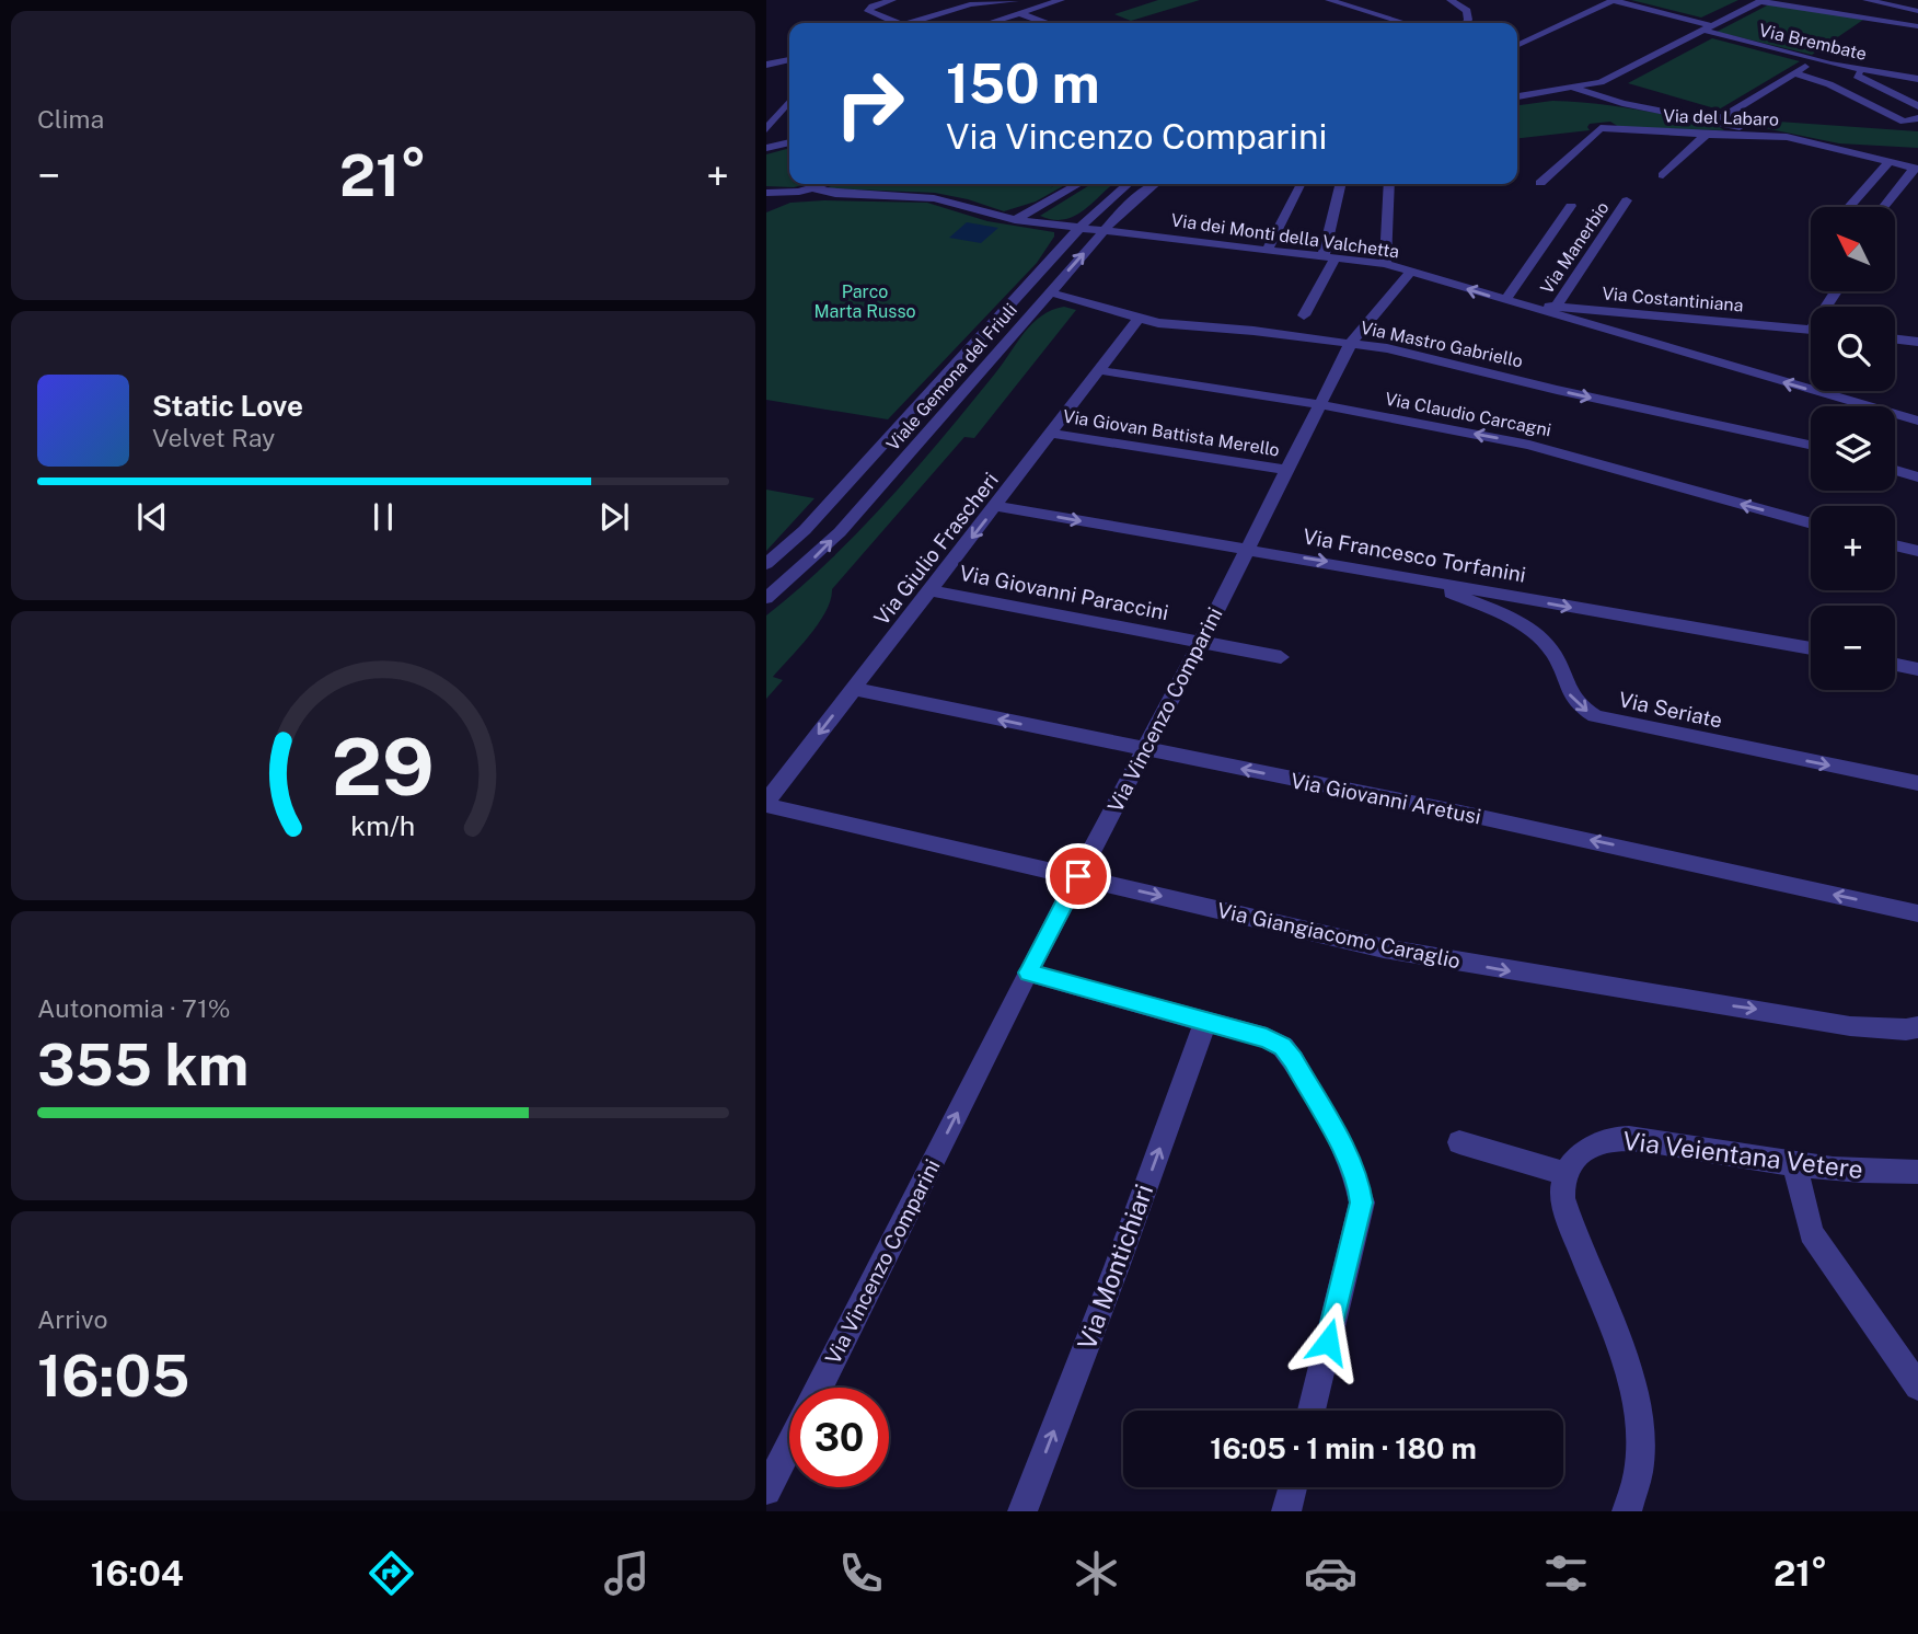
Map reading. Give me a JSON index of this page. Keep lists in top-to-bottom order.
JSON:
{
  "streets": {
    "street": [
      "Via Brembate",
      "Via del Labaro",
      "Via dei Monti della Valchetta",
      "Via Manerbio",
      "Via Costantiniana",
      "Via Mastro Gabriello",
      "Viale Gemona del Friuli",
      "Via Claudio Carcagni",
      "Via Giovan Battista Merello",
      "Via Giulio Frascheri",
      "Via Francesco Torfanini",
      "Via Giovanni Paraccini",
      "Via Vincenzo Comparini",
      "Via Seriate",
      "Via Giovanni Aretusi",
      "Via Giangiacomo Caraglio",
      "Via Veientana Vetere",
      "Via Montichiari"
    ]
  },
  "crossings": [
    ["Via dei Monti della Valchetta", "Via Manerbio"],
    ["Via dei Monti della Valchetta", "Via Costantiniana"],
    ["Via dei Monti della Valchetta", "Viale Gemona del Friuli"],
    ["Via dei Monti della Valchetta", "Via Vincenzo Comparini"],
    ["Via Manerbio", "Via Costantiniana"],
    ["Via Mastro Gabriello", "Viale Gemona del Friuli"],
    ["Via Mastro Gabriello", "Via Giulio Frascheri"],
    ["Via Mastro Gabriello", "Via Vincenzo Comparini"],
    ["Via Claudio Carcagni", "Via Giulio Frascheri"],
    ["Via Claudio Carcagni", "Via Vincenzo Comparini"],
    ["Via Giovan Battista Merello", "Via Giulio Frascheri"],
    ["Via Giovan Battista Merello", "Via Vincenzo Comparini"],
    ["Via Giulio Frascheri", "Via Francesco Torfanini"],
    ["Via Giulio Frascheri", "Via Giovanni Paraccini"],
    ["Via Giulio Frascheri", "Via Giovanni Aretusi"],
    ["Via Giulio Frascheri", "Via Giangiacomo Caraglio"],
    ["Via Francesco Torfanini", "Via Vincenzo Comparini"],
    ["Via Francesco Torfanini", "Via Seriate"],
    ["Via Giovanni Paraccini", "Via Vincenzo Comparini"],
    ["Via Vincenzo Comparini", "Via Giovanni Aretusi"],
    ["Via Vincenzo Comparini", "Via Giangiacomo Caraglio"]
  ],
  "one_way": [
    "Via dei Monti della Valchetta",
    "Via Mastro Gabriello",
    "Via Claudio Carcagni",
    "Via Giulio Frascheri",
    "Via Francesco Torfanini",
    "Via Vincenzo Comparini",
    "Via Seriate",
    "Via Giovanni Aretusi",
    "Via Giangiacomo Caraglio",
    "Via Montichiari"
  ],
  "parks": ["Parco Marta Russo"],
  "north": "top left",
  "page": {
    "tile": [
      "Clima",
      ["Autonomia · 71%", "355 km"],
      ["Arrivo", "16:05"]
    ],
    "turn": ["150 m", "Via Vincenzo Comparini"],
    "heat": ["−", "21°", "+"],
    "map_buttons": ["+", "−"],
    "song": ["Static Love", "Velvet Ray"],
    "limit": "30",
    "trip": "16:05 · 1 min · 180 m",
    "tabs": ["16:04", "21°"],
    "gauge": ["29", "km/h"]
  }
}
